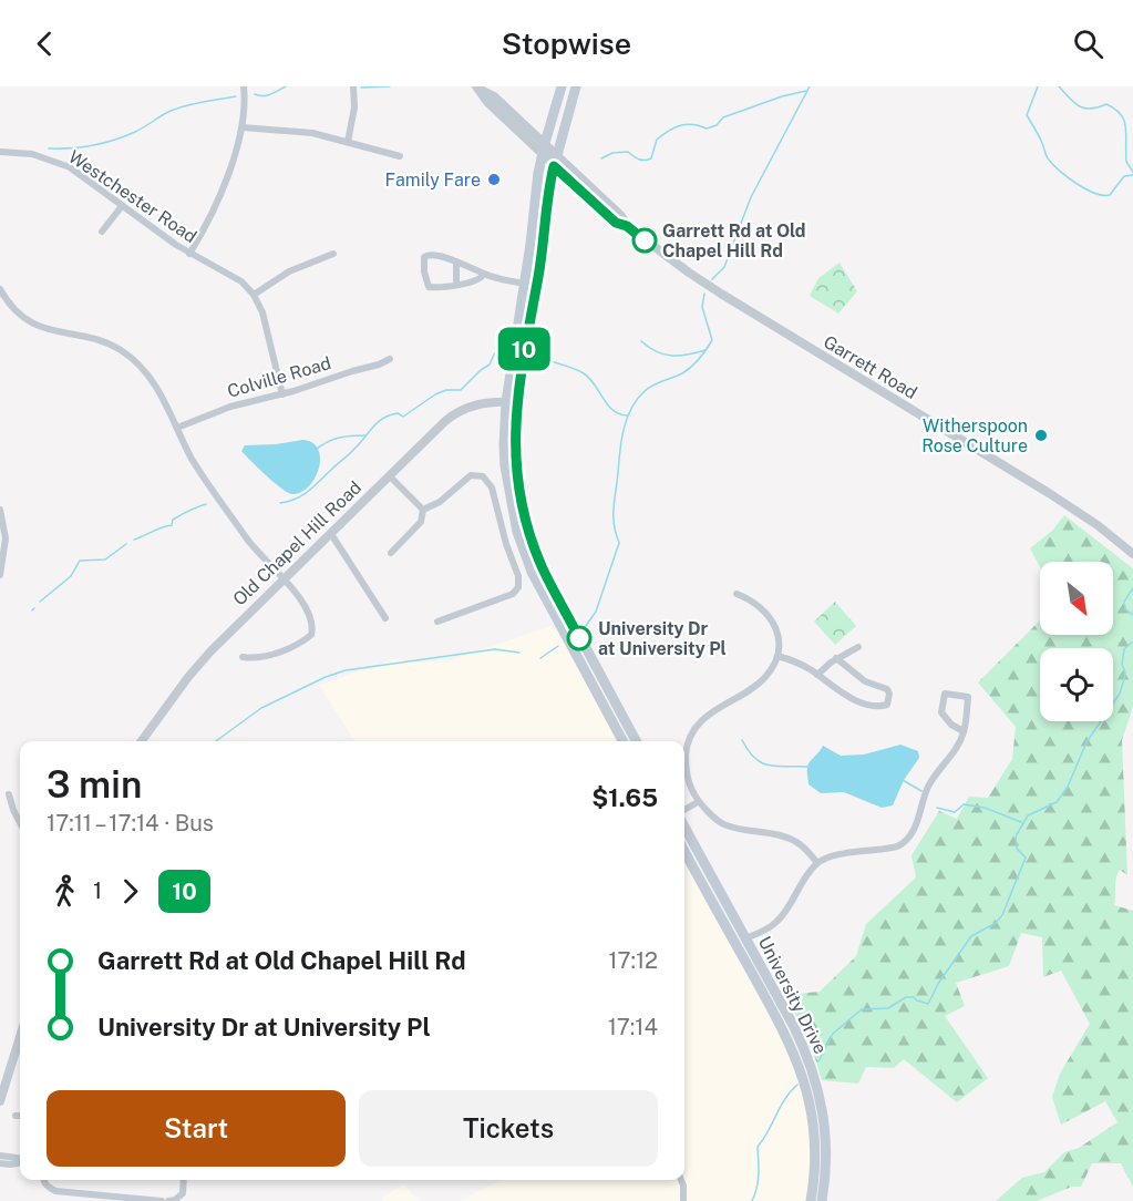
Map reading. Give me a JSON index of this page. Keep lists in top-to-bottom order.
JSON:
{
  "streets": {
    "main road": ["University Drive"],
    "street": [
      "Westchester Road",
      "Garrett Road",
      "Colville Road",
      "Old Chapel Hill Road"
    ]
  },
  "crossings": [
    ["Westchester Road", "Colville Road"]
  ],
  "places": [
    "Family Fare",
    "Garrett Rd at Old Chapel Hill Rd",
    "Witherspoon Rose Culture",
    "University Dr at University Pl"
  ],
  "lines": ["bus line 10"],
  "north": "bottom right",
  "page": {
    "header": "Stopwise",
    "on_map": "10",
    "heading": ["3 min", "17:11 – 17:14 · Bus", "$1.65"],
    "legs": ["1", "10"],
    "list": [
      {
        "name": "Garrett Rd at Old Chapel Hill Rd",
        "value": "17:12"
      },
      {
        "name": "University Dr at University Pl",
        "value": "17:14"
      }
    ],
    "buttons": ["Start", "Tickets"]
  }
}
